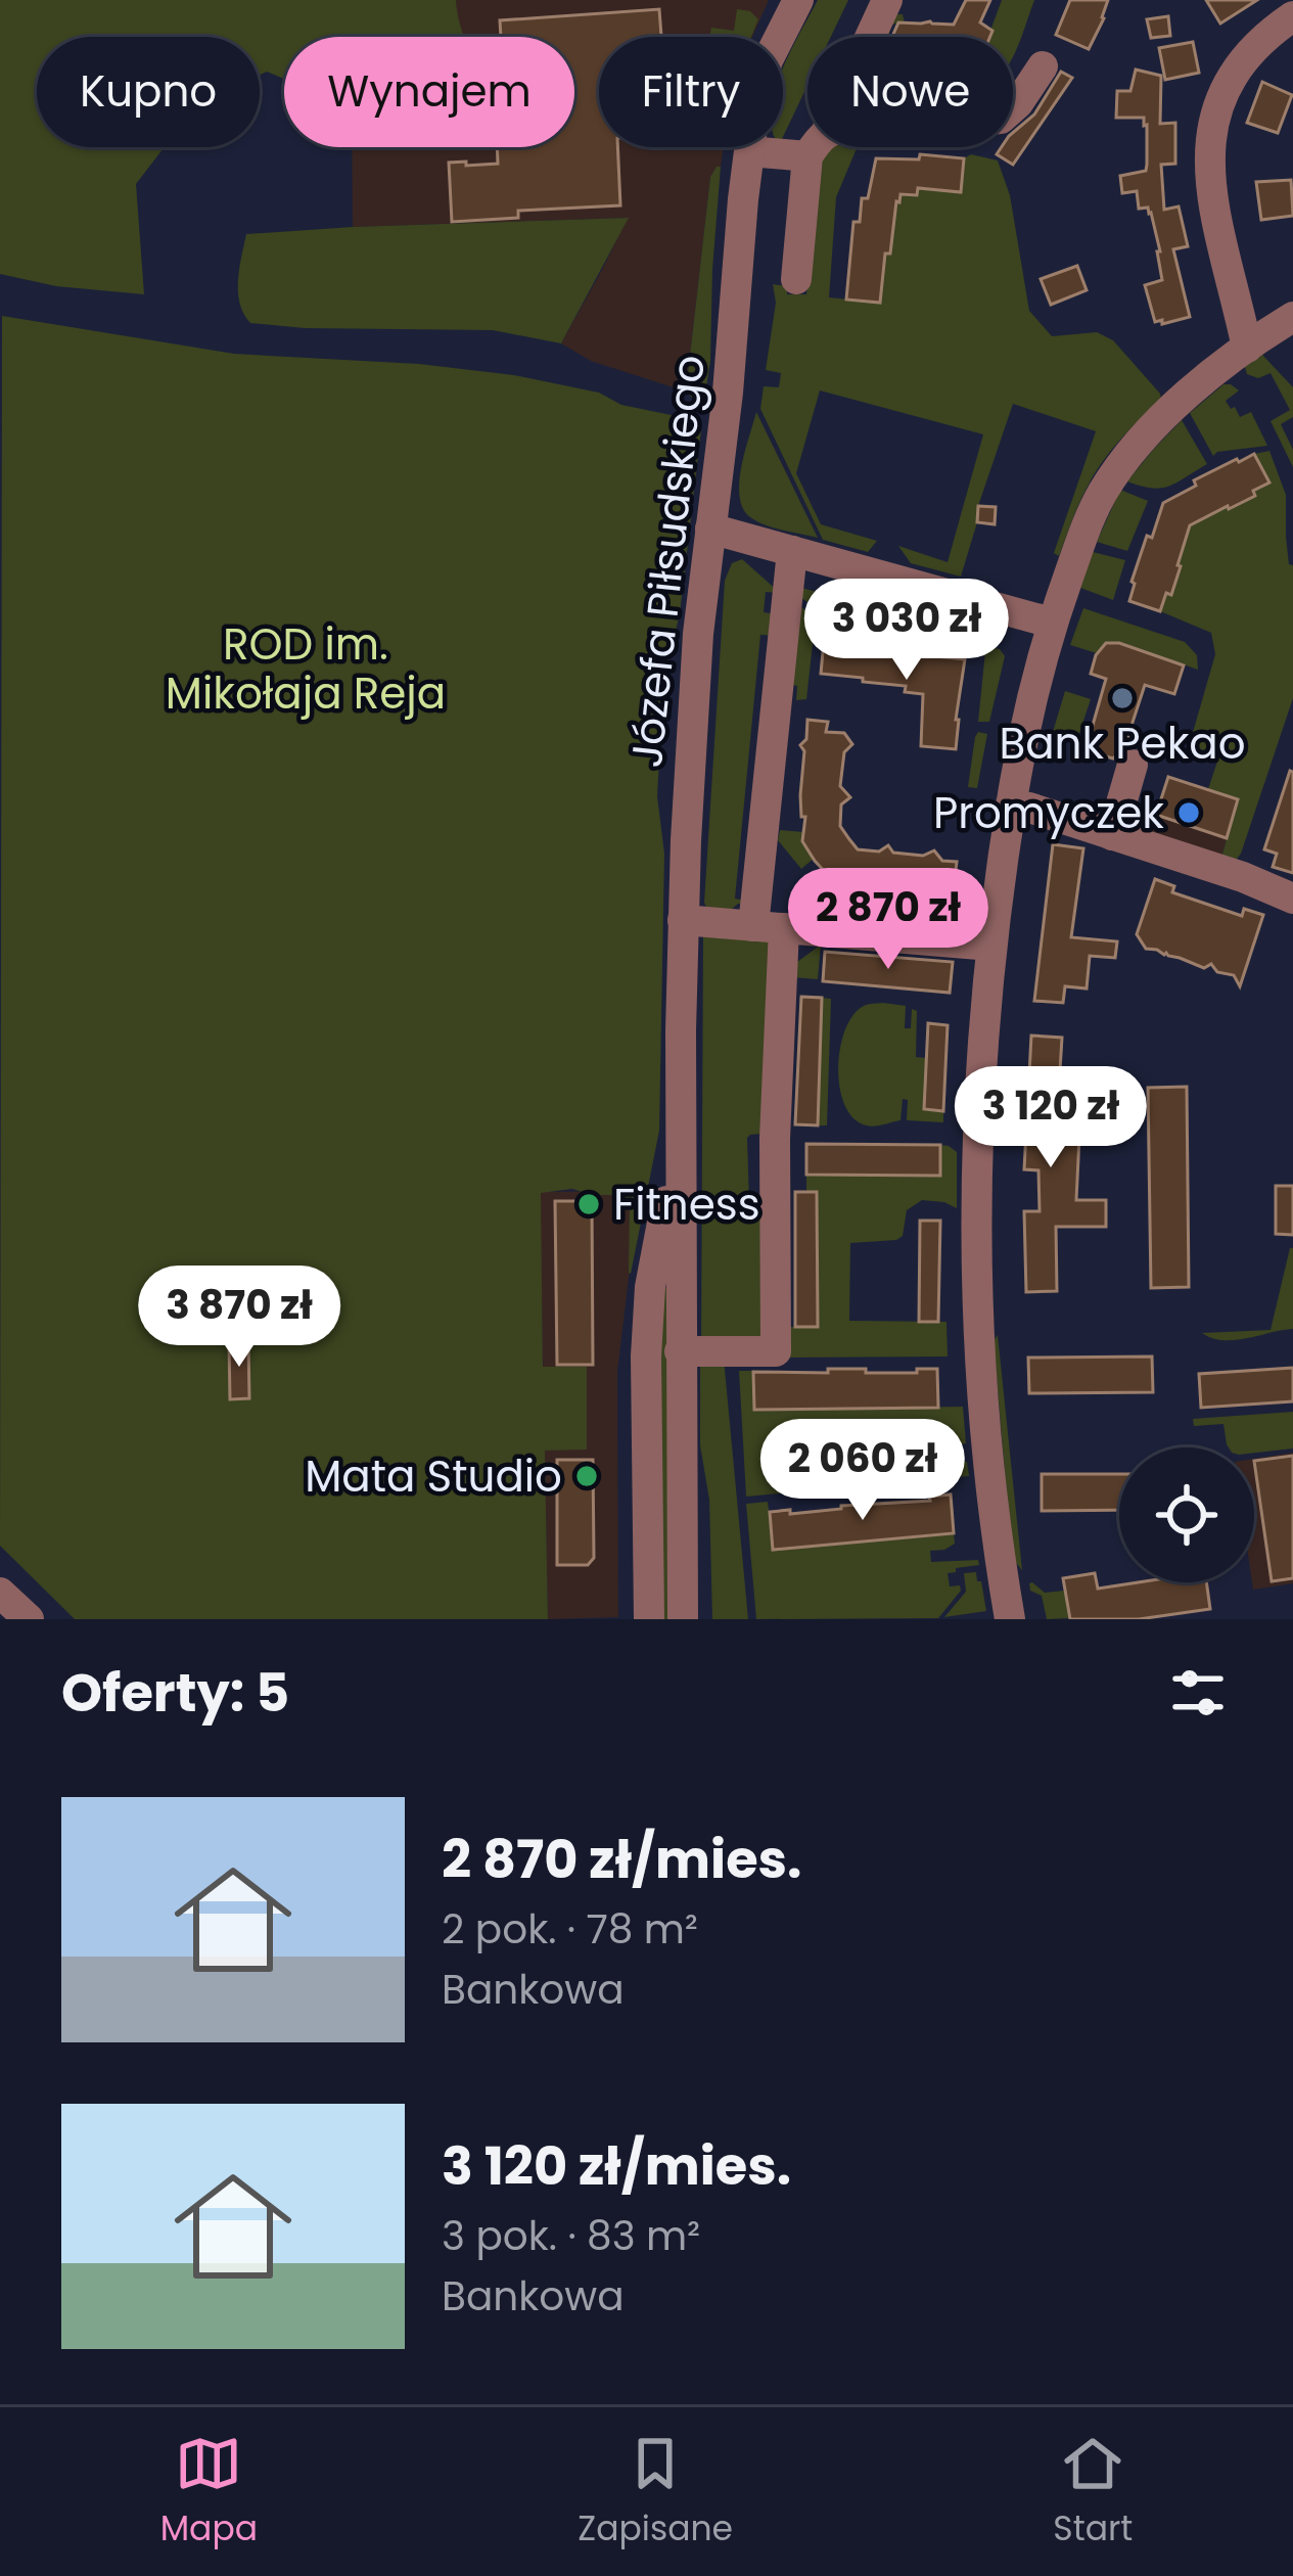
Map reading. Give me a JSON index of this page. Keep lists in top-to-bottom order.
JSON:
{
  "streets": {
    "street": ["Józefa Piłsudskiego"]
  },
  "parks": ["ROD im. Mikołaja Reja"],
  "places": [
    "Bank Pekao",
    "Promyczek",
    "Fitness",
    "Mata Studio"
  ],
  "page": {
    "chip": [
      "Kupno",
      "Wynajem",
      "Filtry",
      "Nowe"
    ],
    "price": [
      "3 030 zł",
      "2 870 zł",
      "3 120 zł",
      "3 870 zł",
      "2 060 zł"
    ],
    "heading": "Oferty: 5",
    "list": [
      {
        "name": "2 870 zł/mies.",
        "note": "2 pok. · 78 m² · Bankowa"
      },
      {
        "name": "3 120 zł/mies.",
        "note": "3 pok. · 83 m² · Bankowa"
      }
    ],
    "tabs": ["Mapa", "Zapisane", "Start"]
  }
}
